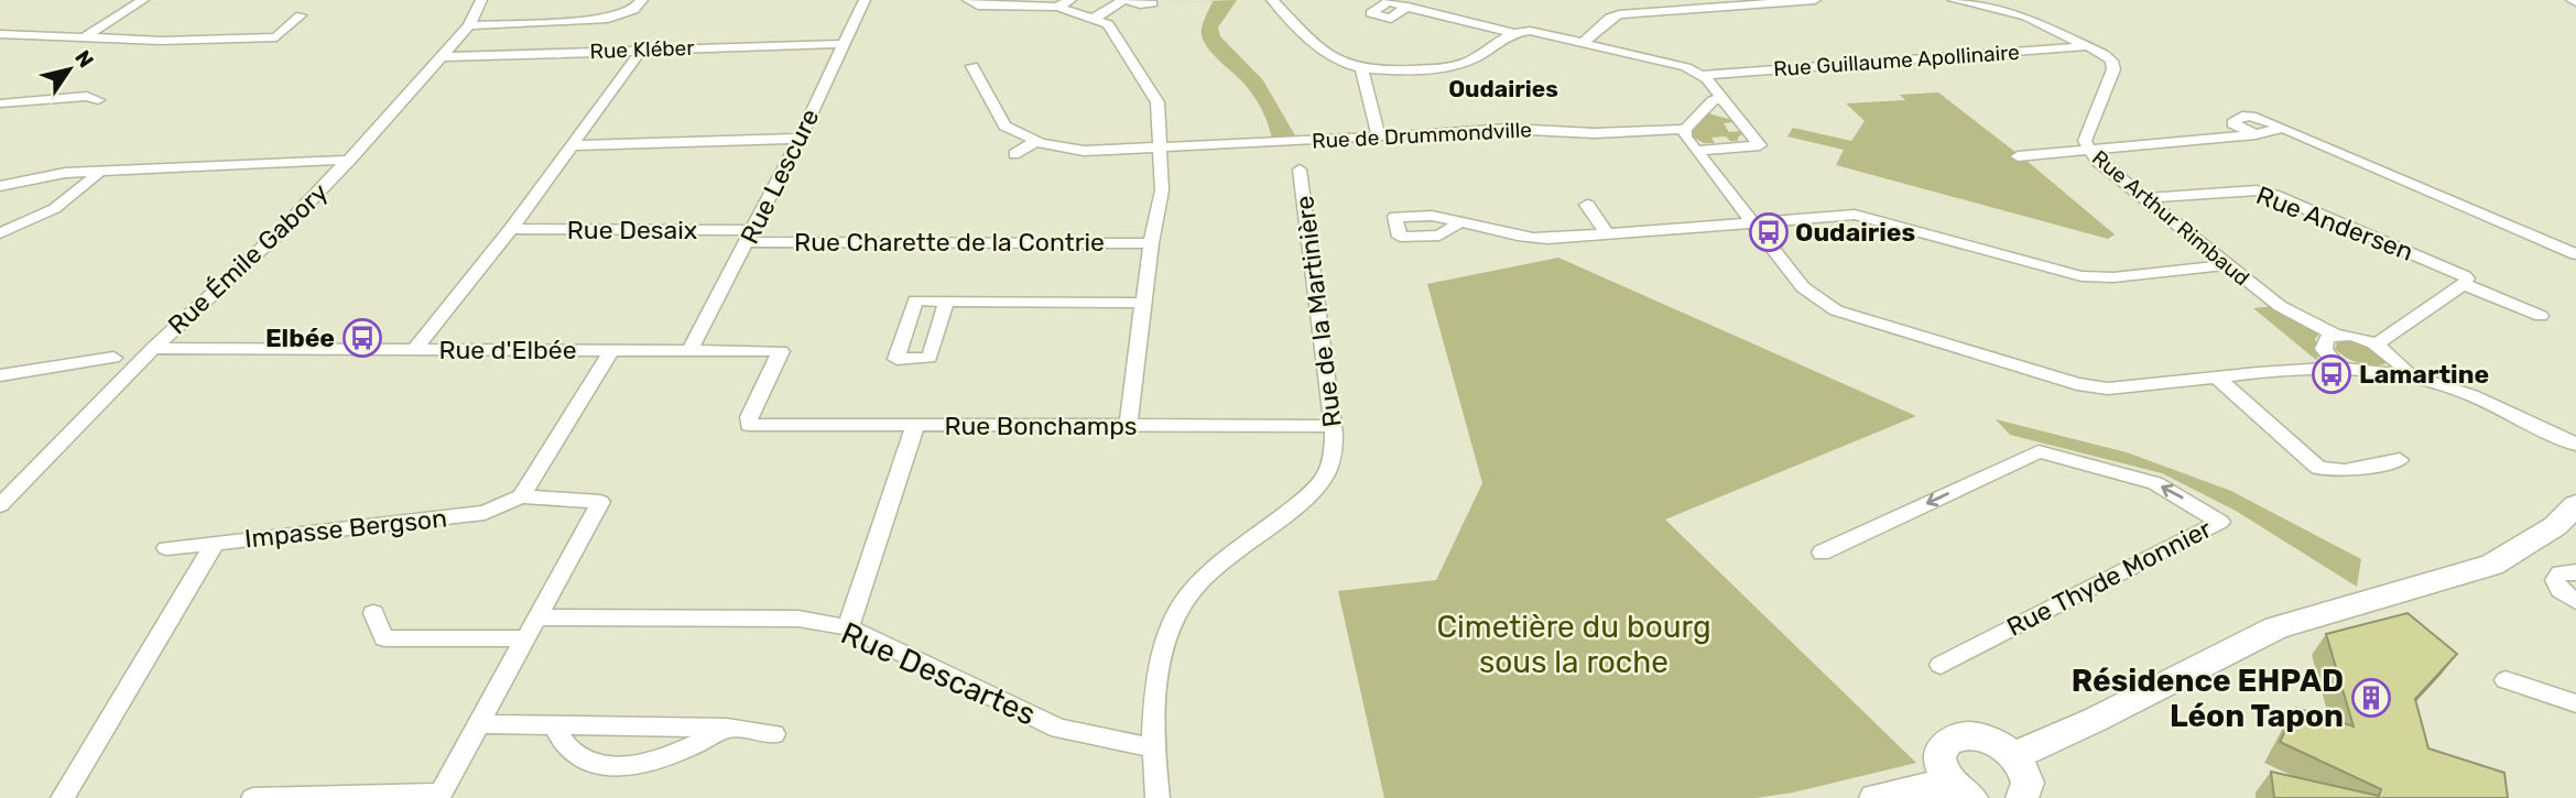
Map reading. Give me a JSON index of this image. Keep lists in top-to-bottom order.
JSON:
{
  "streets": {
    "street": [
      "Rue Kléber",
      "Rue Guillaume Apollinaire",
      "Rue de Drummondville",
      "Rue Lescure",
      "Rue Arthur Rimbaud",
      "Rue Andersen",
      "Rue Desaix",
      "Rue Charette de la Contrie",
      "Rue Émile Gabory",
      "Rue de la Martinière",
      "Rue d'Elbée",
      "Rue Bonchamps",
      "Impasse Bergson",
      "Rue Thyde Monnier",
      "Rue Descartes"
    ]
  },
  "crossings": [
    ["Rue Kléber", "Rue Lescure"],
    ["Rue Kléber", "Rue Émile Gabory"],
    ["Rue Guillaume Apollinaire", "Rue Arthur Rimbaud"],
    ["Rue Lescure", "Rue Desaix"],
    ["Rue Lescure", "Rue Charette de la Contrie"],
    ["Rue Lescure", "Rue d'Elbée"],
    ["Rue Arthur Rimbaud", "Rue Andersen"],
    ["Rue Desaix", "Rue Charette de la Contrie"],
    ["Rue Émile Gabory", "Rue d'Elbée"],
    ["Rue de la Martinière", "Rue Bonchamps"],
    ["Rue de la Martinière", "Rue Descartes"],
    ["Rue d'Elbée", "Rue Bonchamps"]
  ],
  "districts": ["Oudairies"],
  "parks": ["Cimetière du bourg sous la roche"],
  "places": {
    "bus stop": ["Oudairies", "Elbée", "Lamartine"],
    "building": ["Résidence EHPAD Léon Tapon"]
  },
  "north": "top right"
}
